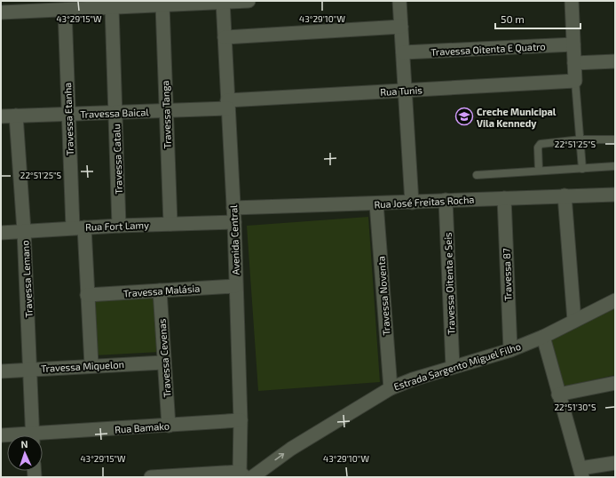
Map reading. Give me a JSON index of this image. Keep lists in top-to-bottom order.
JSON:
{
  "streets": {
    "street": [
      "Travessa Oitenta E Quatro",
      "Rua Tunis",
      "Travessa Baical",
      "Travessa Tanga",
      "Travessa Etanha",
      "Travessa Catalu",
      "Rua José Freitas Rocha",
      "Rua Fort Lamy",
      "Avenida Central",
      "Travessa 87",
      "Travessa Lemano",
      "Travessa Oitenta e Seis",
      "Travessa Malásia",
      "Travessa Noventa",
      "Travessa Cevenas",
      "Travessa Miquelon",
      "Estrada Sargento Miguel Filho",
      "Rua Bamako"
    ]
  },
  "crossings": [
    ["Rua Tunis", "Travessa Baical"],
    ["Rua Tunis", "Avenida Central"],
    ["Travessa Baical", "Travessa Tanga"],
    ["Travessa Baical", "Travessa Etanha"],
    ["Travessa Baical", "Travessa Catalu"],
    ["Travessa Baical", "Avenida Central"],
    ["Travessa Baical", "Travessa Lemano"],
    ["Travessa Tanga", "Rua Fort Lamy"],
    ["Travessa Etanha", "Rua Fort Lamy"],
    ["Travessa Etanha", "Travessa Malásia"],
    ["Travessa Etanha", "Travessa Miquelon"],
    ["Travessa Catalu", "Rua Fort Lamy"],
    ["Rua José Freitas Rocha", "Avenida Central"],
    ["Rua José Freitas Rocha", "Travessa 87"],
    ["Rua José Freitas Rocha", "Travessa Oitenta e Seis"],
    ["Rua José Freitas Rocha", "Travessa Noventa"],
    ["Rua Fort Lamy", "Avenida Central"],
    ["Rua Fort Lamy", "Travessa Lemano"],
    ["Avenida Central", "Travessa Malásia"],
    ["Avenida Central", "Rua Bamako"],
    ["Travessa 87", "Estrada Sargento Miguel Filho"],
    ["Travessa Lemano", "Travessa Miquelon"],
    ["Travessa Oitenta e Seis", "Estrada Sargento Miguel Filho"],
    ["Travessa Malásia", "Travessa Cevenas"],
    ["Travessa Noventa", "Estrada Sargento Miguel Filho"],
    ["Travessa Cevenas", "Travessa Miquelon"],
    ["Travessa Cevenas", "Rua Bamako"]
  ],
  "one_way": ["Estrada Sargento Miguel Filho"],
  "places": {
    "school or university": ["Creche Municipal Vila Kennedy"]
  },
  "scale_bar": "50 m",
  "north": "top",
  "coordinates": [
    "43°29'10\"W",
    "43°29'15\"W",
    "22°51'25\"S",
    "22°51'30\"S"
  ]
}
